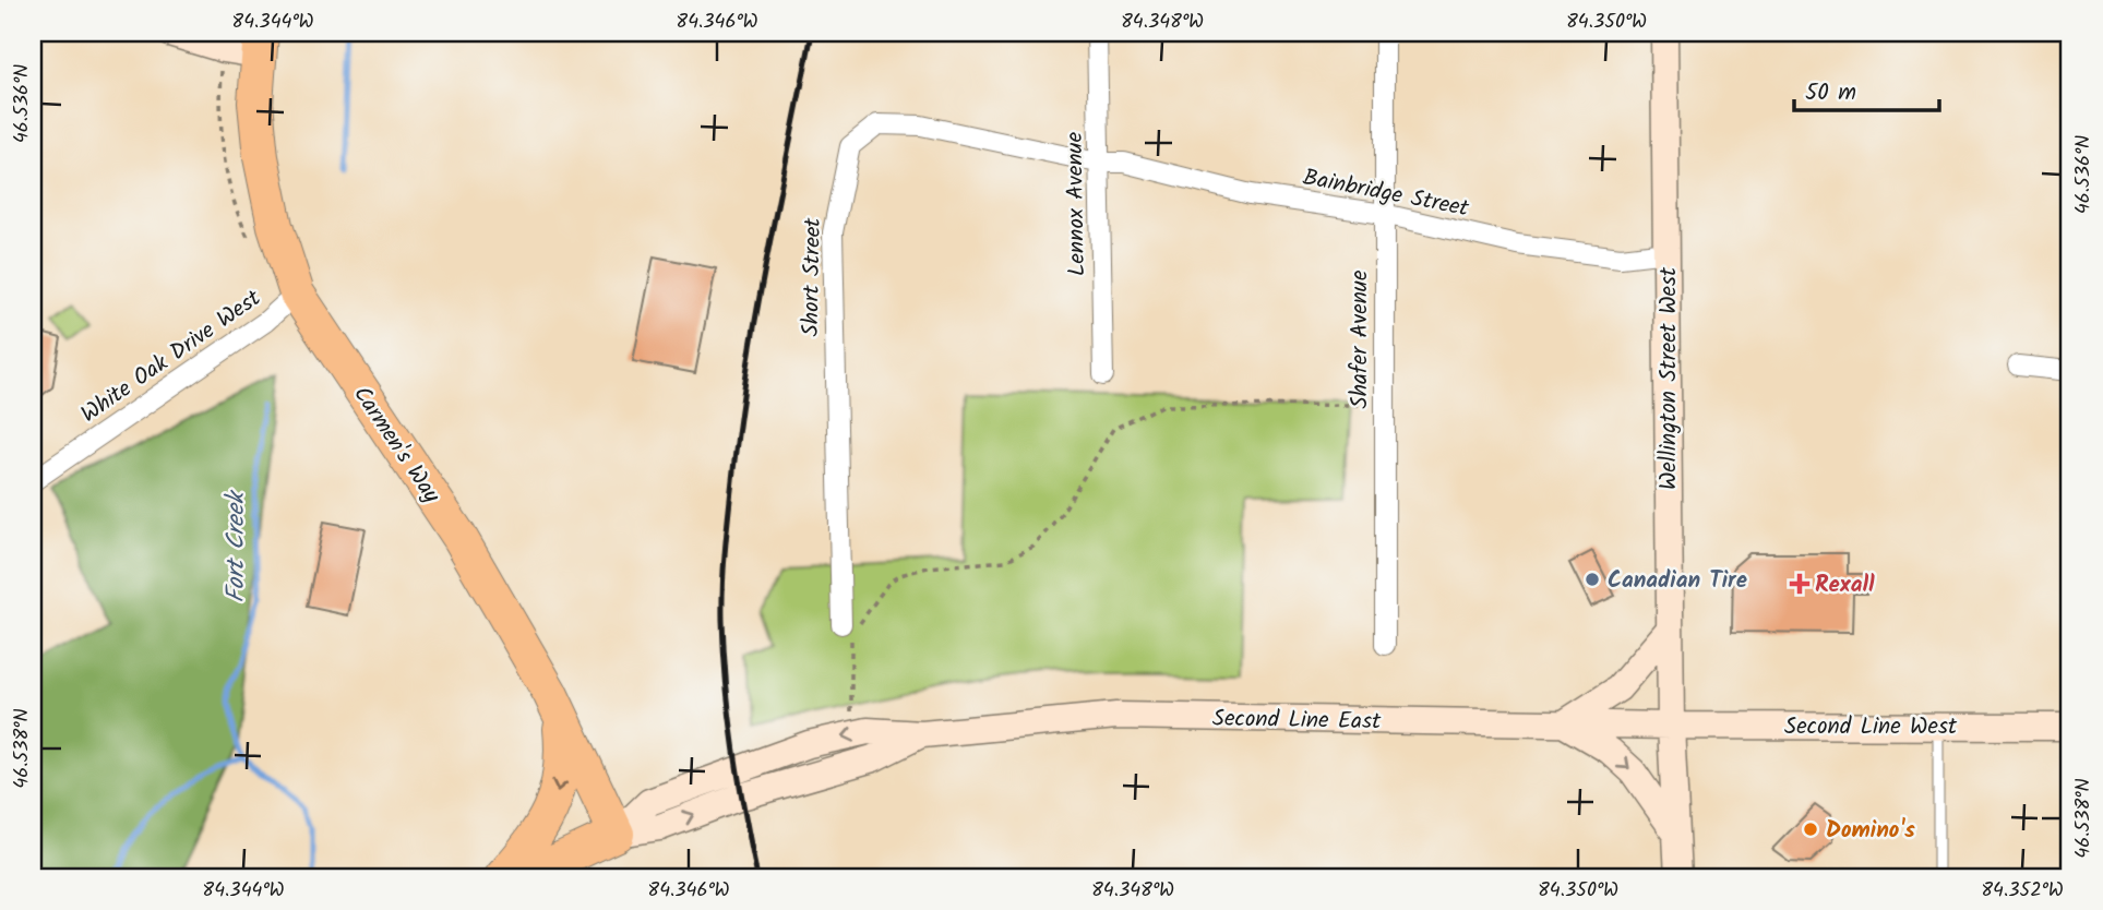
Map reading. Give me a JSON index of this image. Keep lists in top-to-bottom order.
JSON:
{
  "streets": {
    "highway": ["Carmen's Way", "Second Line East"],
    "main road": ["Wellington Street West", "Second Line West"],
    "street": [
      "Bainbridge Street",
      "Lennox Avenue",
      "Short Street",
      "Shafer Avenue",
      "White Oak Drive West"
    ]
  },
  "crossings": [
    ["Bainbridge Street", "Lennox Avenue"],
    ["Bainbridge Street", "Short Street"],
    ["Bainbridge Street", "Shafer Avenue"],
    ["Bainbridge Street", "Wellington Street West"],
    ["Lennox Avenue", "Short Street"],
    ["White Oak Drive West", "Carmen's Way"],
    ["Wellington Street West", "Second Line East"],
    ["Wellington Street West", "Second Line West"],
    ["Carmen's Way", "Second Line East"],
    ["Second Line East", "Second Line West"]
  ],
  "water": ["Fort Creek"],
  "places": {
    "other": ["Canadian Tire", "Domino's"],
    "health": ["Rexall"]
  },
  "scale_bar": "50 m",
  "coordinates": [
    "84.344°W",
    "84.346°W",
    "84.348°W",
    "84.350°W",
    "46.536°N",
    "46.538°N",
    "84.352°W"
  ]
}
